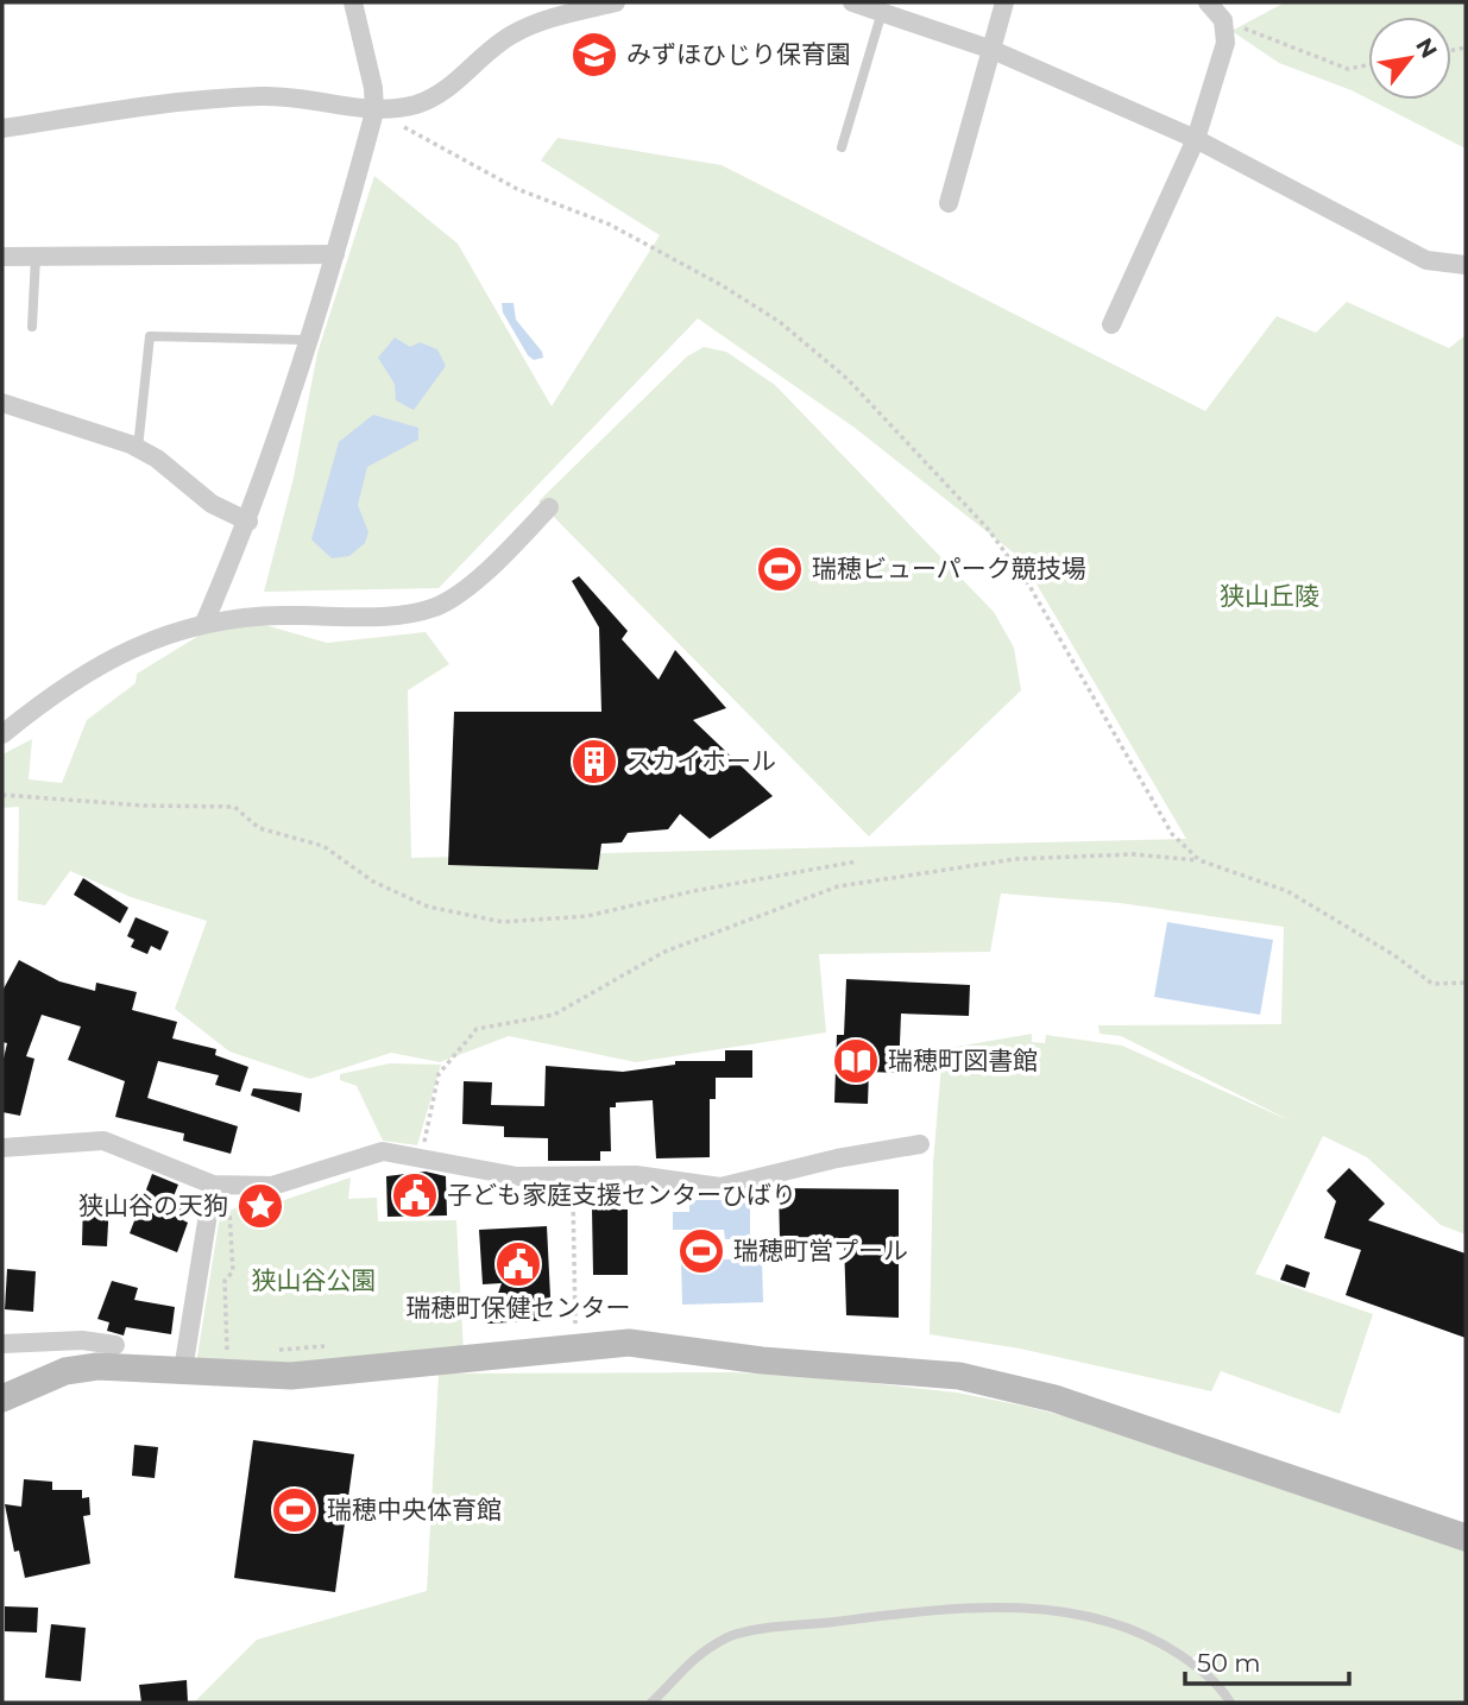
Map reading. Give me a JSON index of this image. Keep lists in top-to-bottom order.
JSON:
{
  "parks": ["狭山丘陵", "狭山谷公園"],
  "places": {
    "school or university": ["みずほひじり保育園"],
    "sports": ["瑞穂ビューパーク競技場", "瑞穂町営プール", "瑞穂中央体育館"],
    "building": ["スカイホール"],
    "library": ["瑞穂町図書館"],
    "public building": ["子ども家庭支援センターひばり", "瑞穂町保健センター"],
    "place": ["狭山谷の天狗"]
  },
  "scale_bar": "50 m",
  "north": "top right"
}
